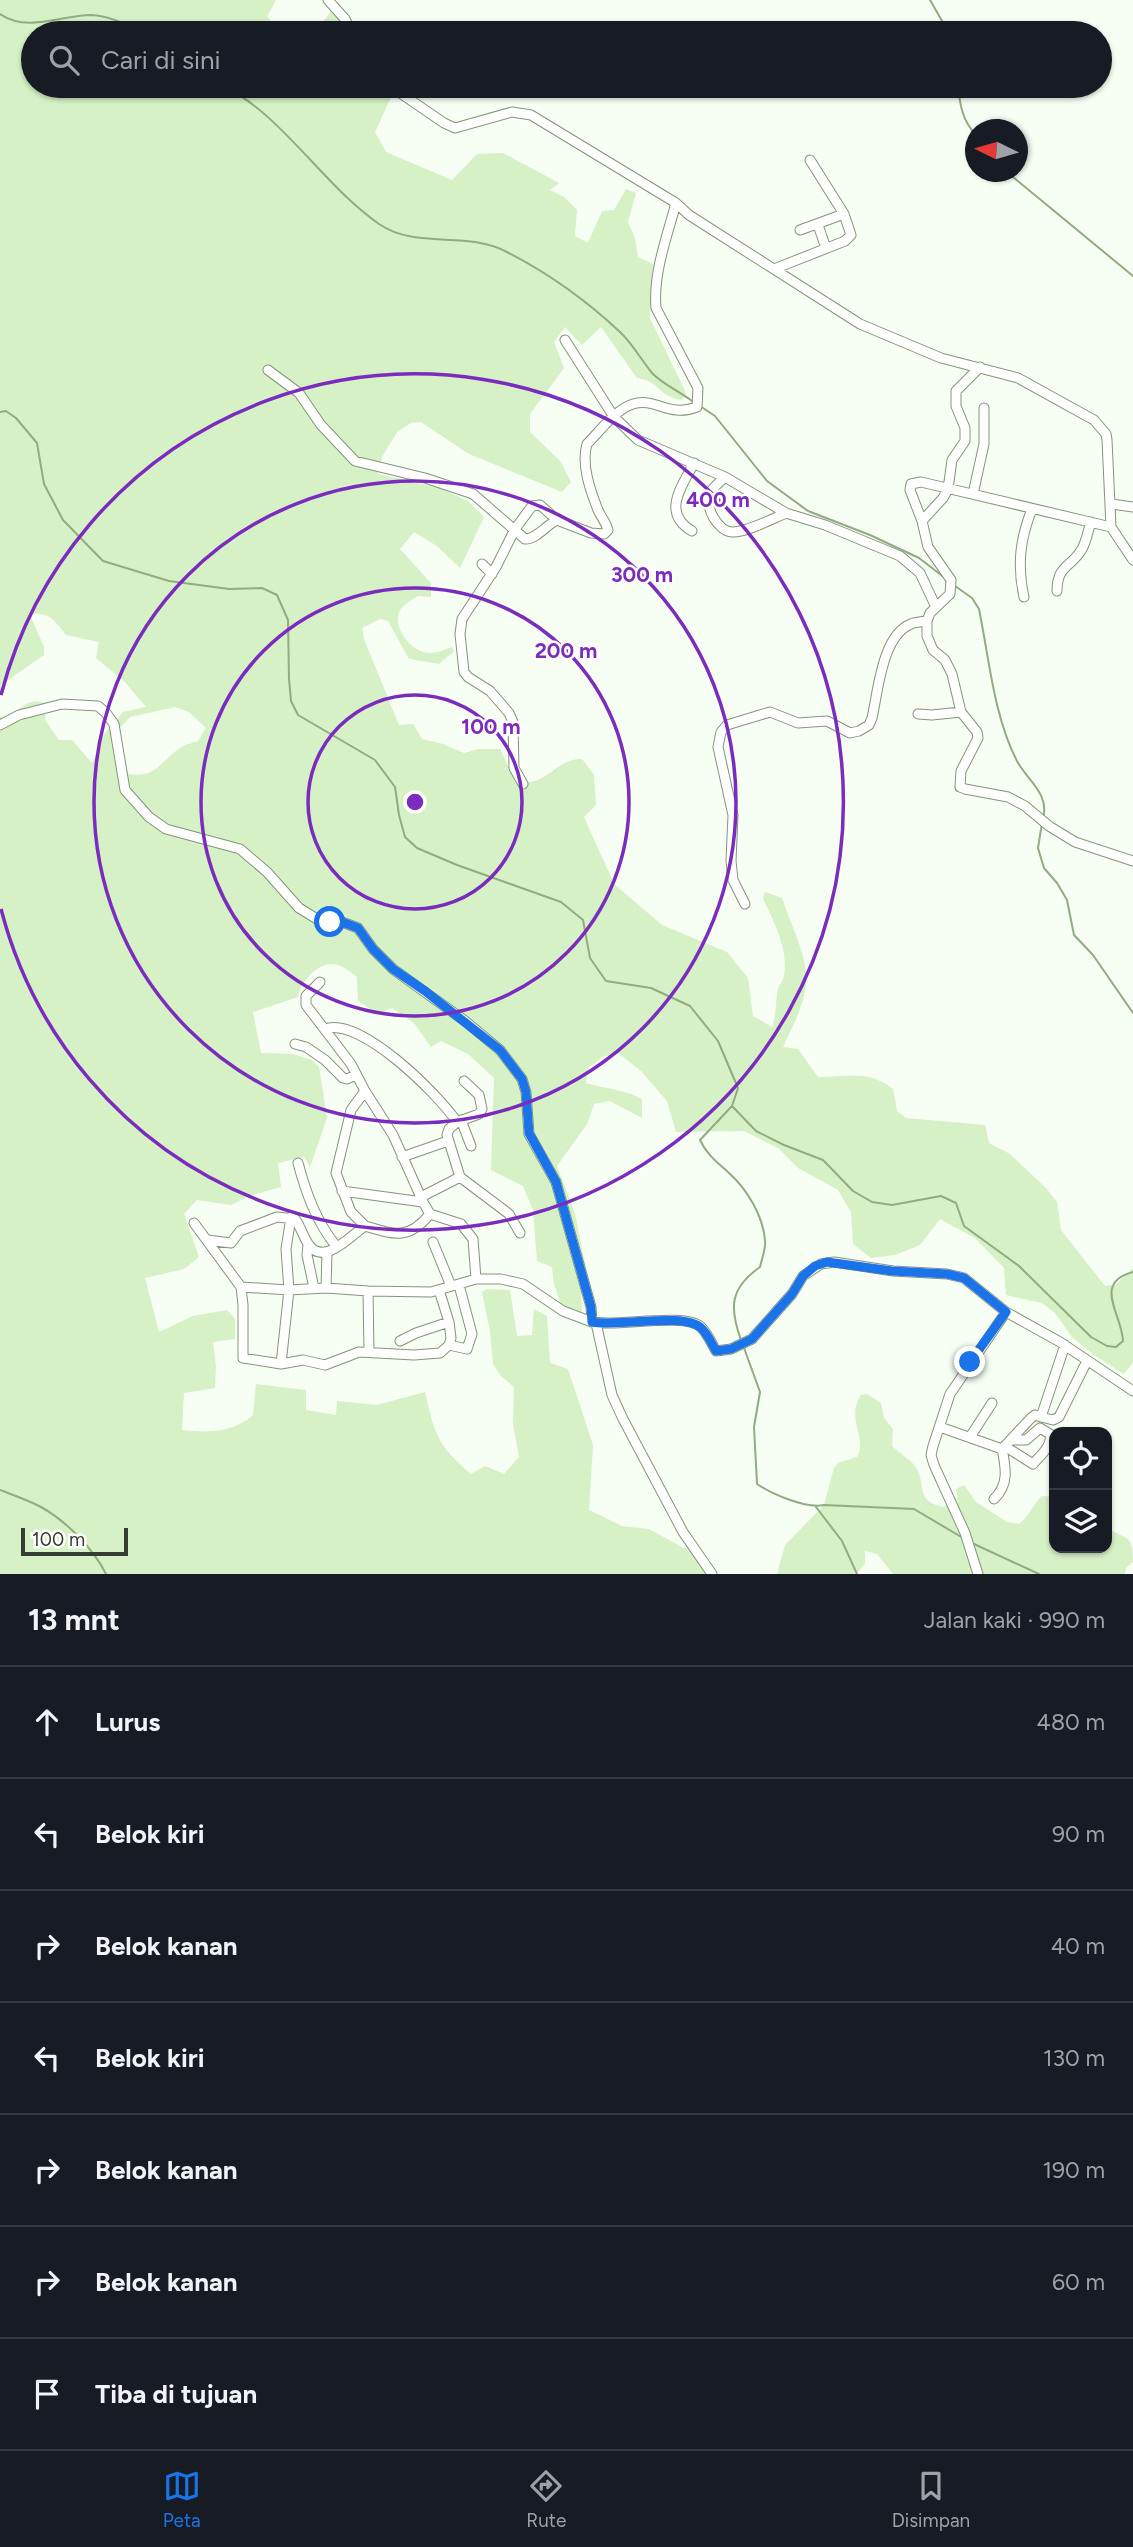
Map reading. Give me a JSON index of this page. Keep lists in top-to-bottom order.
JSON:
{
  "scale_bar": "100 m",
  "north": "left",
  "page": {
    "search": "Cari di sini",
    "scale": "100 m",
    "heading": ["13 mnt", "Jalan kaki · 990 m"],
    "list": [
      ["Lurus", "480 m"],
      ["Belok kiri", "90 m"],
      ["Belok kanan", "40 m"],
      ["Belok kiri", "130 m"],
      ["Belok kanan", "190 m"],
      ["Belok kanan", "60 m"],
      "Tiba di tujuan"
    ],
    "nav": ["Peta", "Rute", "Disimpan"]
  },
  "rings": [
    "400 m",
    "300 m",
    "200 m",
    "100 m"
  ]
}
